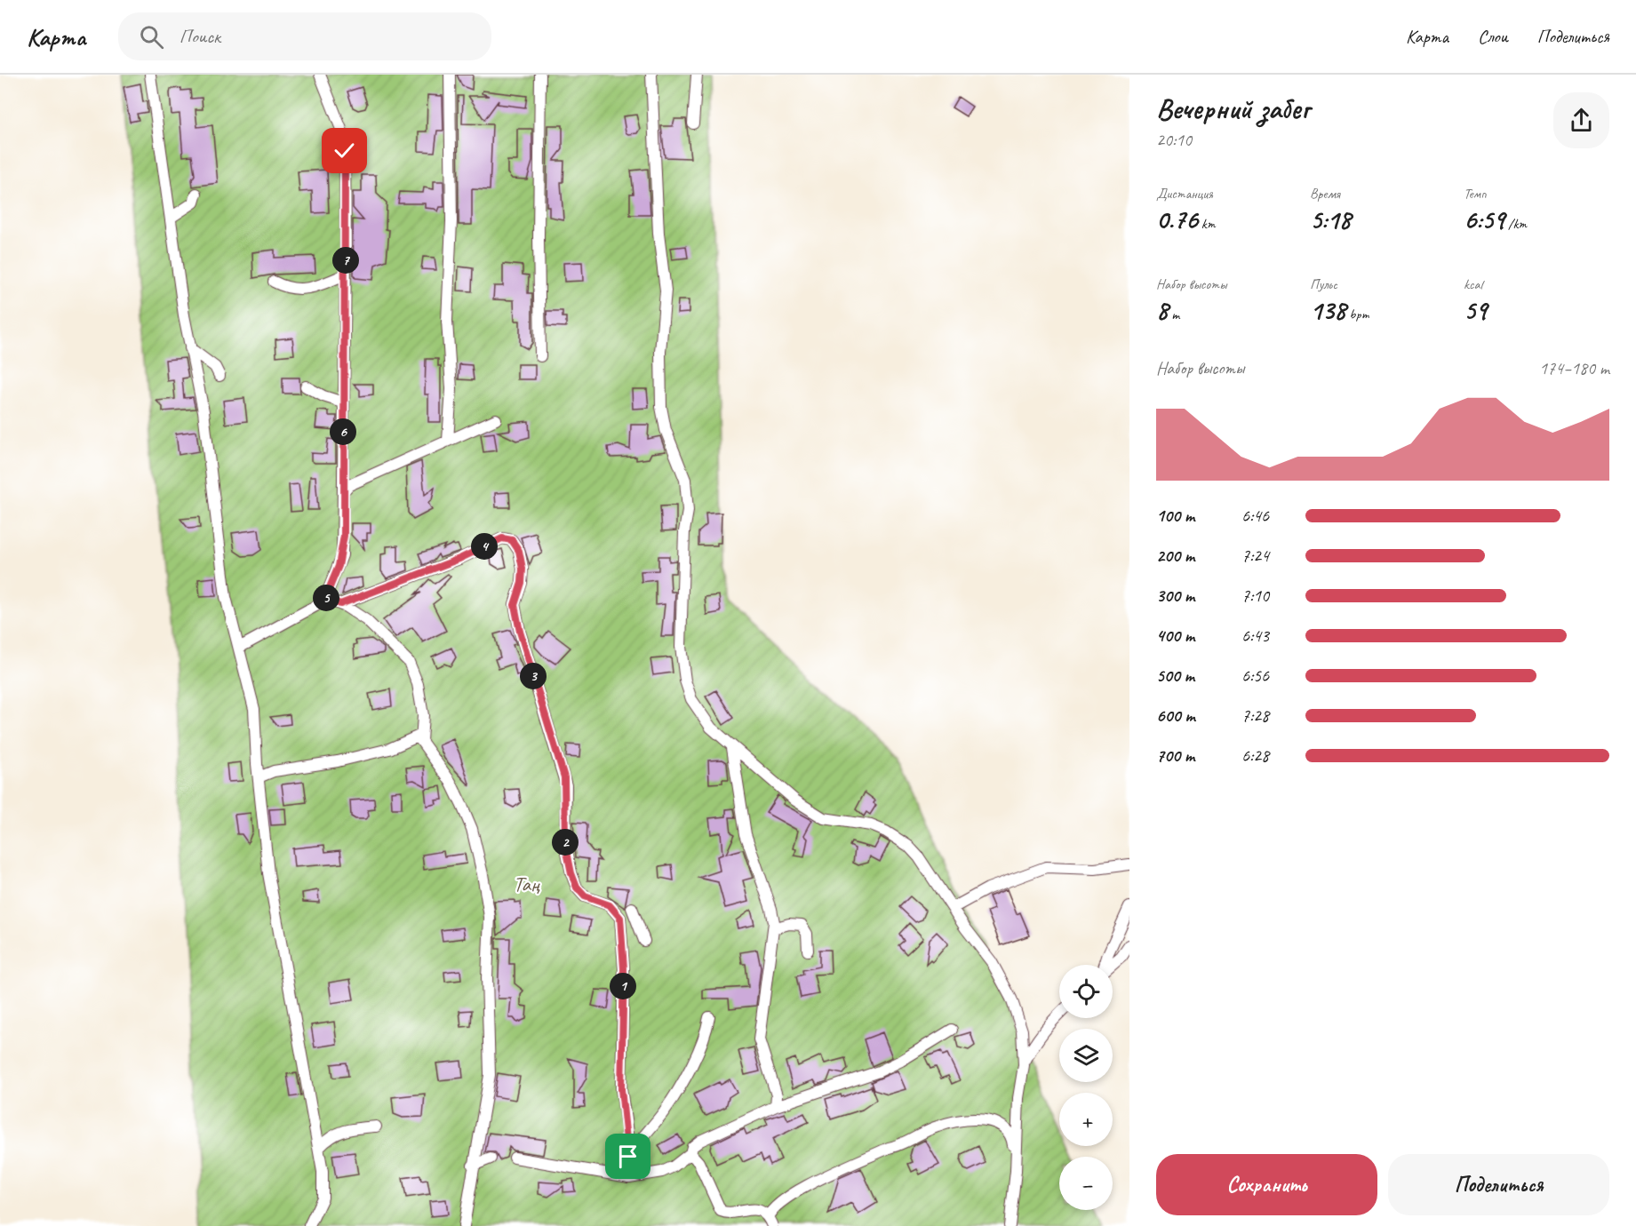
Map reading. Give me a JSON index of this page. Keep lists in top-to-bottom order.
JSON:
{
  "parks": ["Таң"],
  "page": {
    "header": "Карта",
    "search": "Поиск",
    "nav": ["Карта", "Слои", "Поделиться"],
    "heading": ["Вечерний забег", "20:10"],
    "stats": [
      ["Дистанция", "0.76 km"],
      ["Время", "5:18"],
      ["Темп", "6:59 /km"],
      ["Набор высоты", "8 m"],
      ["Пульс", "138 bpm"],
      ["kcal", "59"]
    ],
    "pins": [
      "7",
      "6",
      "4",
      "5",
      "3",
      "2",
      "1"
    ],
    "chart": ["Набор высоты", "174–180 m"],
    "list": [
      {
        "name": "100 m",
        "note": "6:46"
      },
      {
        "name": "200 m",
        "note": "7:24"
      },
      {
        "name": "300 m",
        "note": "7:10"
      },
      {
        "name": "400 m",
        "note": "6:43"
      },
      {
        "name": "500 m",
        "note": "6:56"
      },
      {
        "name": "600 m",
        "note": "7:28"
      },
      {
        "name": "700 m",
        "note": "6:28"
      }
    ],
    "map_buttons": ["+", "−"],
    "buttons": ["Сохранить", "Поделиться"]
  }
}
